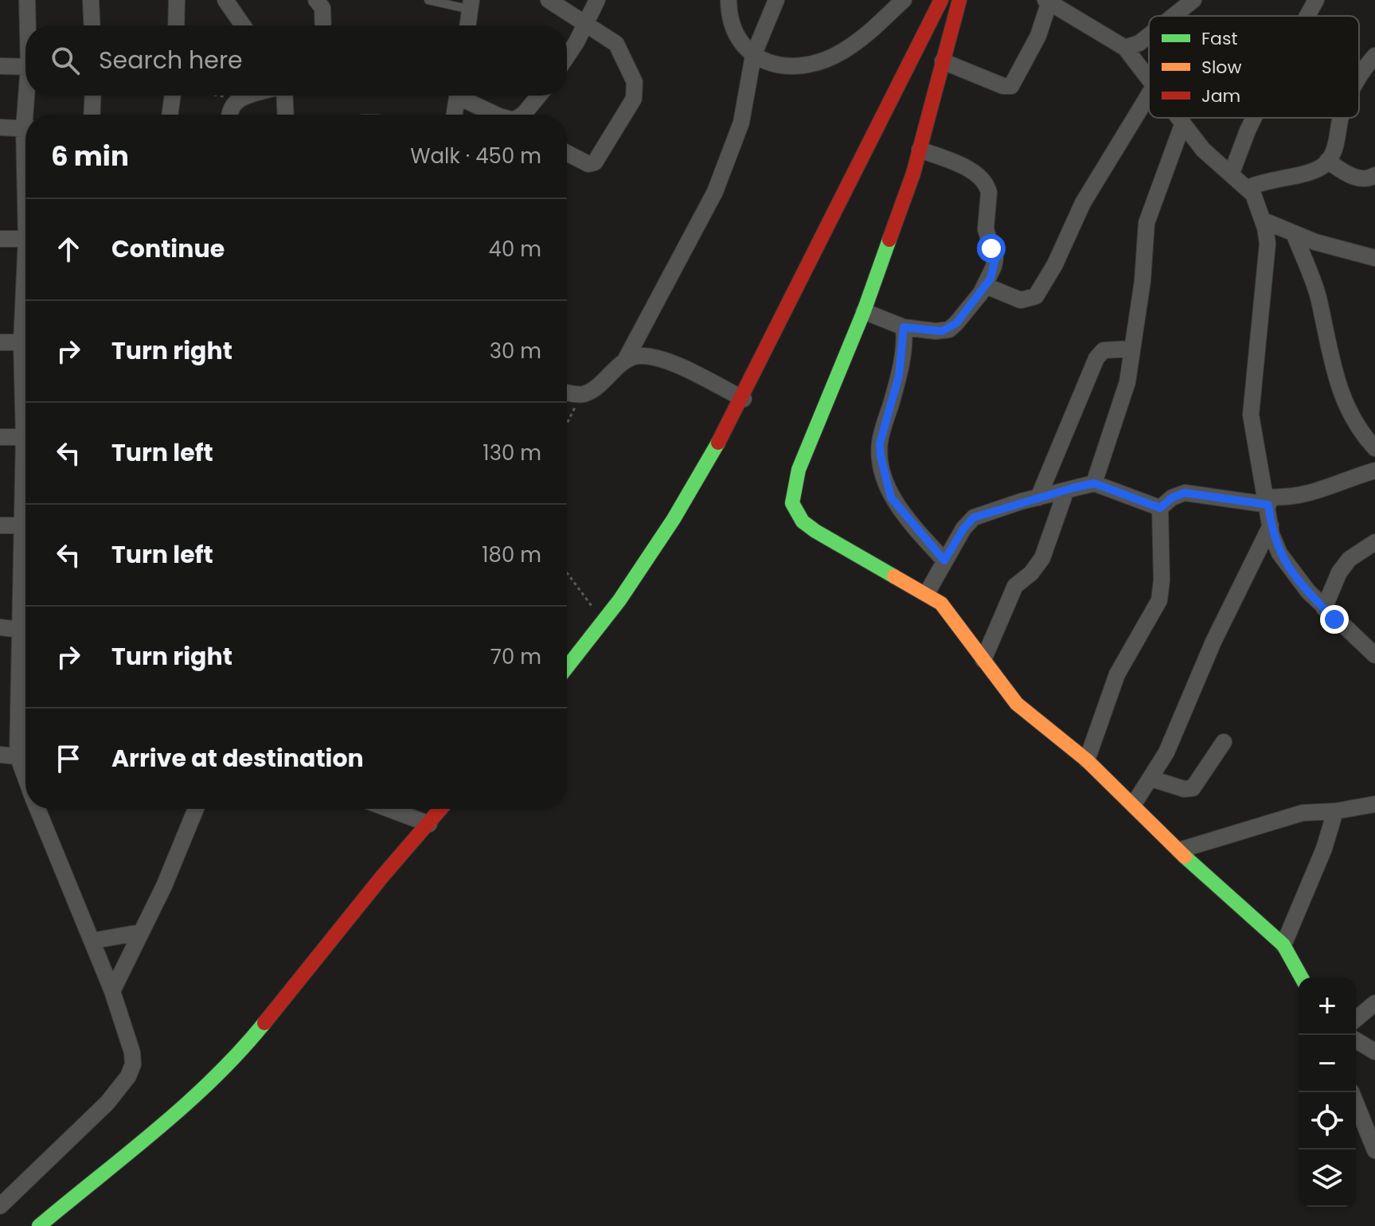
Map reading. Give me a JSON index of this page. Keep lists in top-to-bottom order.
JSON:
{
  "legend": ["Fast", "Slow", "Jam"],
  "page": {
    "search": "Search here",
    "heading": ["6 min", "Walk · 450 m"],
    "list": [
      ["Continue", "40 m"],
      ["Turn right", "30 m"],
      ["Turn left", "130 m"],
      ["Turn left", "180 m"],
      ["Turn right", "70 m"],
      "Arrive at destination"
    ],
    "map_buttons": ["+", "−"]
  }
}
